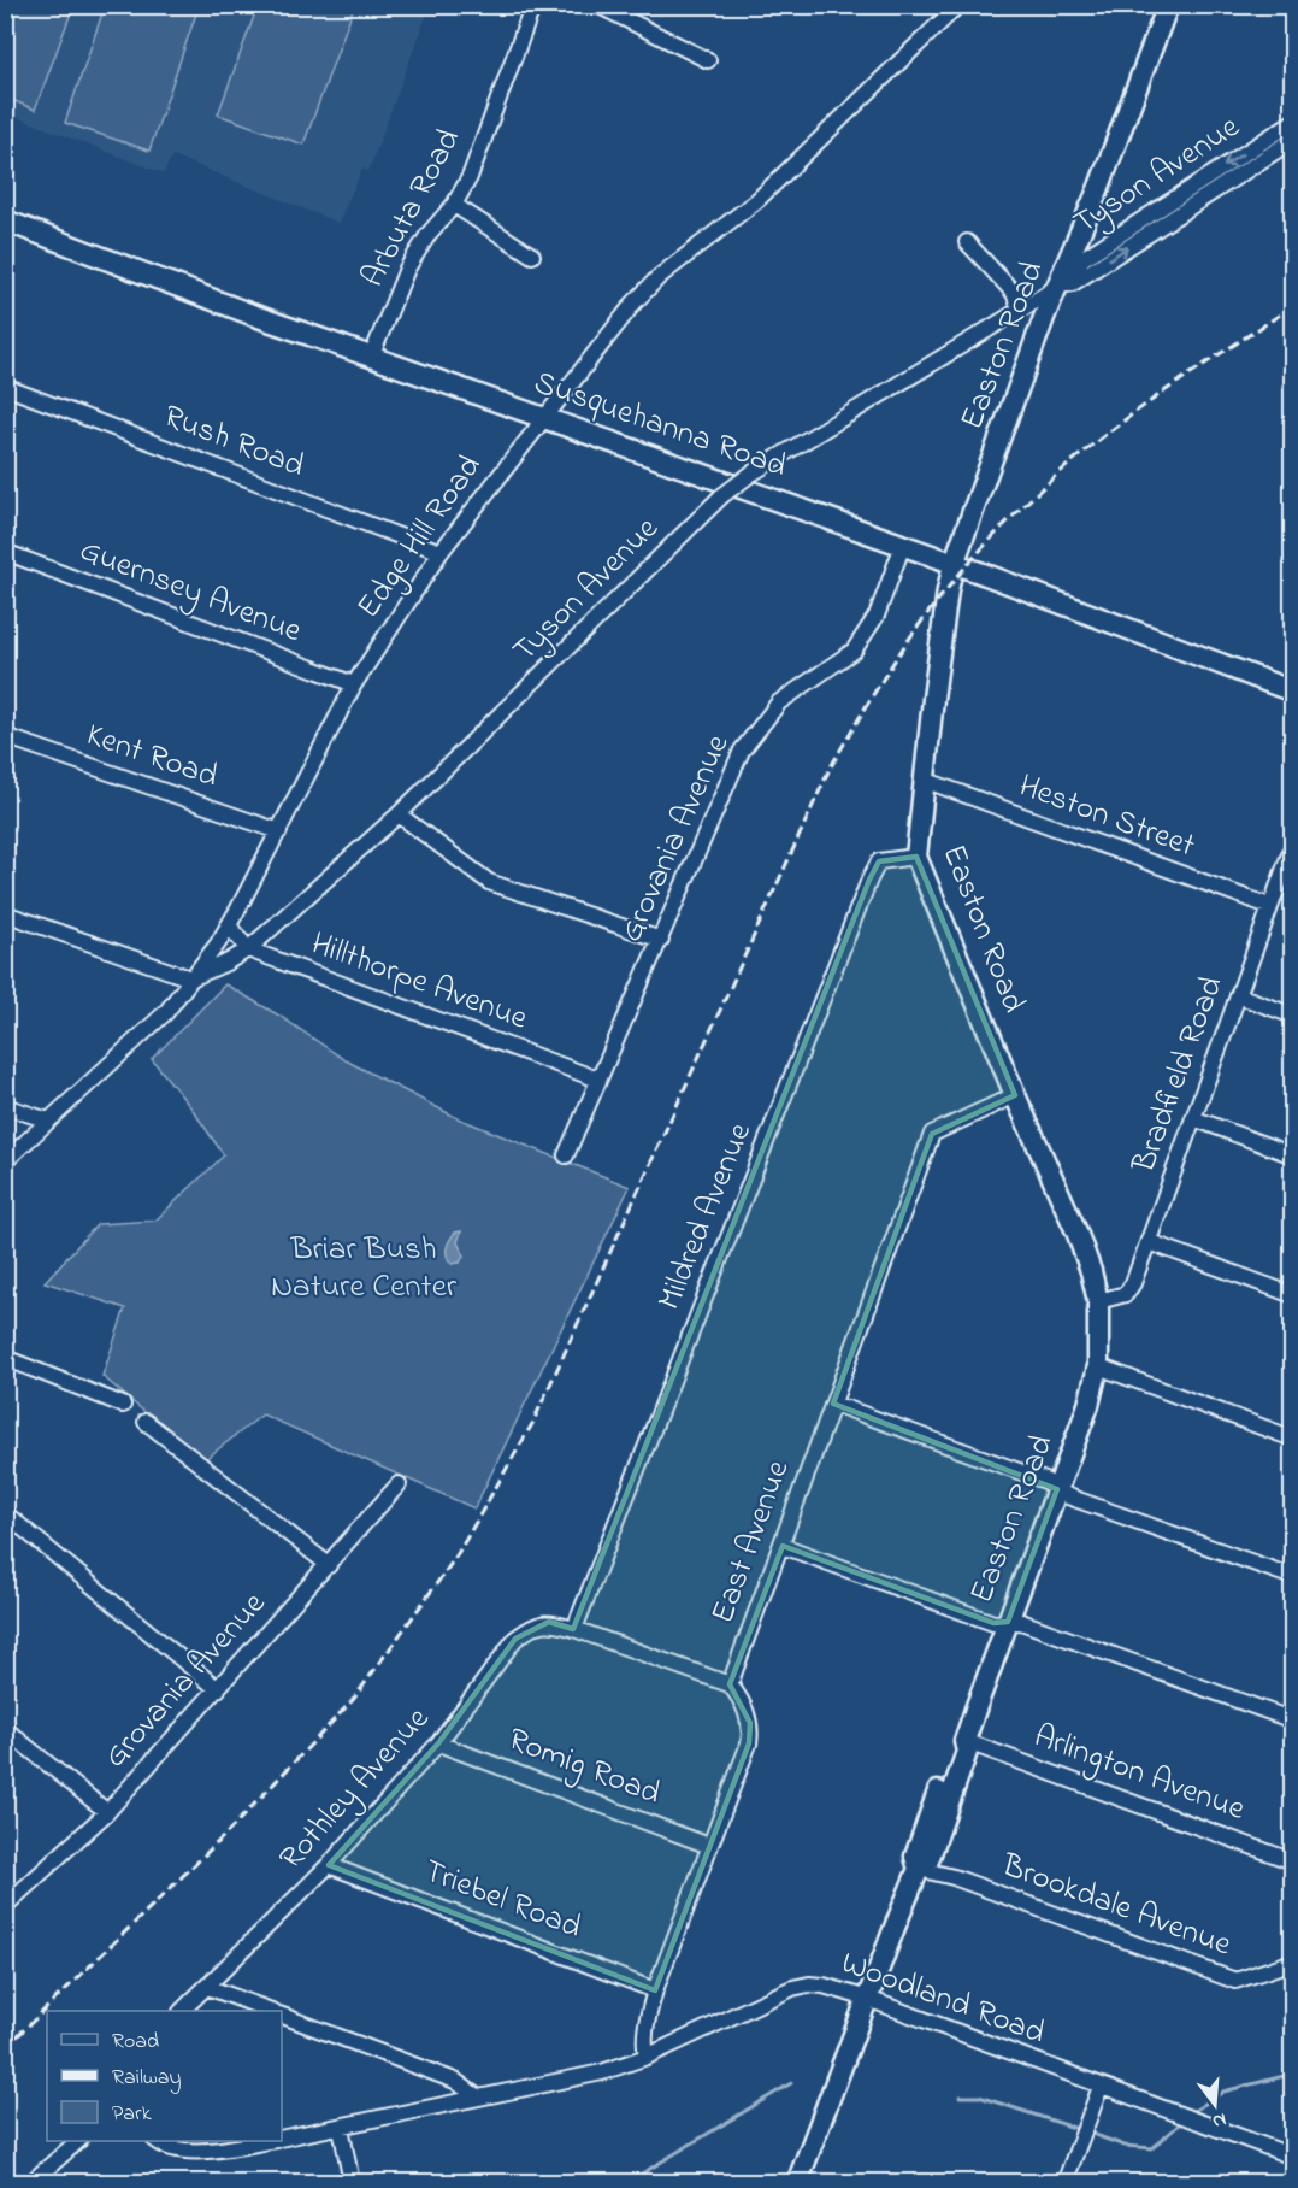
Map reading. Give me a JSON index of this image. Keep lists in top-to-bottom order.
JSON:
{
  "streets": {
    "main road": ["Easton Road", "Susquehanna Road"],
    "street": [
      "Tyson Avenue",
      "Arbuta Road",
      "Rush Road",
      "Edge Hill Road",
      "Guernsey Avenue",
      "Kent Road",
      "Heston Street",
      "Grovania Avenue",
      "Hillthorpe Avenue",
      "Bradfield Road",
      "Mildred Avenue",
      "East Avenue",
      "Romig Road",
      "Arlington Avenue",
      "Rothley Avenue",
      "Triebel Road",
      "Brookdale Avenue",
      "Woodland Road"
    ]
  },
  "crossings": [
    ["Tyson Avenue", "Easton Road"],
    ["Tyson Avenue", "Edge Hill Road"],
    ["Tyson Avenue", "Hillthorpe Avenue"],
    ["Arbuta Road", "Susquehanna Road"],
    ["Easton Road", "Susquehanna Road"],
    ["Easton Road", "Heston Street"],
    ["Easton Road", "Bradfield Road"],
    ["Easton Road", "Mildred Avenue"],
    ["Easton Road", "East Avenue"],
    ["Easton Road", "Arlington Avenue"],
    ["Easton Road", "Brookdale Avenue"],
    ["Easton Road", "Woodland Road"],
    ["Susquehanna Road", "Edge Hill Road"],
    ["Susquehanna Road", "Grovania Avenue"],
    ["Rush Road", "Edge Hill Road"],
    ["Edge Hill Road", "Guernsey Avenue"],
    ["Edge Hill Road", "Kent Road"],
    ["Heston Street", "Bradfield Road"],
    ["Grovania Avenue", "Hillthorpe Avenue"],
    ["Mildred Avenue", "Rothley Avenue"],
    ["East Avenue", "Rothley Avenue"],
    ["Romig Road", "Rothley Avenue"],
    ["Rothley Avenue", "Triebel Road"]
  ],
  "parks": ["Briar Bush Nature Center"],
  "legend": ["Road", "Railway", "Park"],
  "north": "bottom"
}
